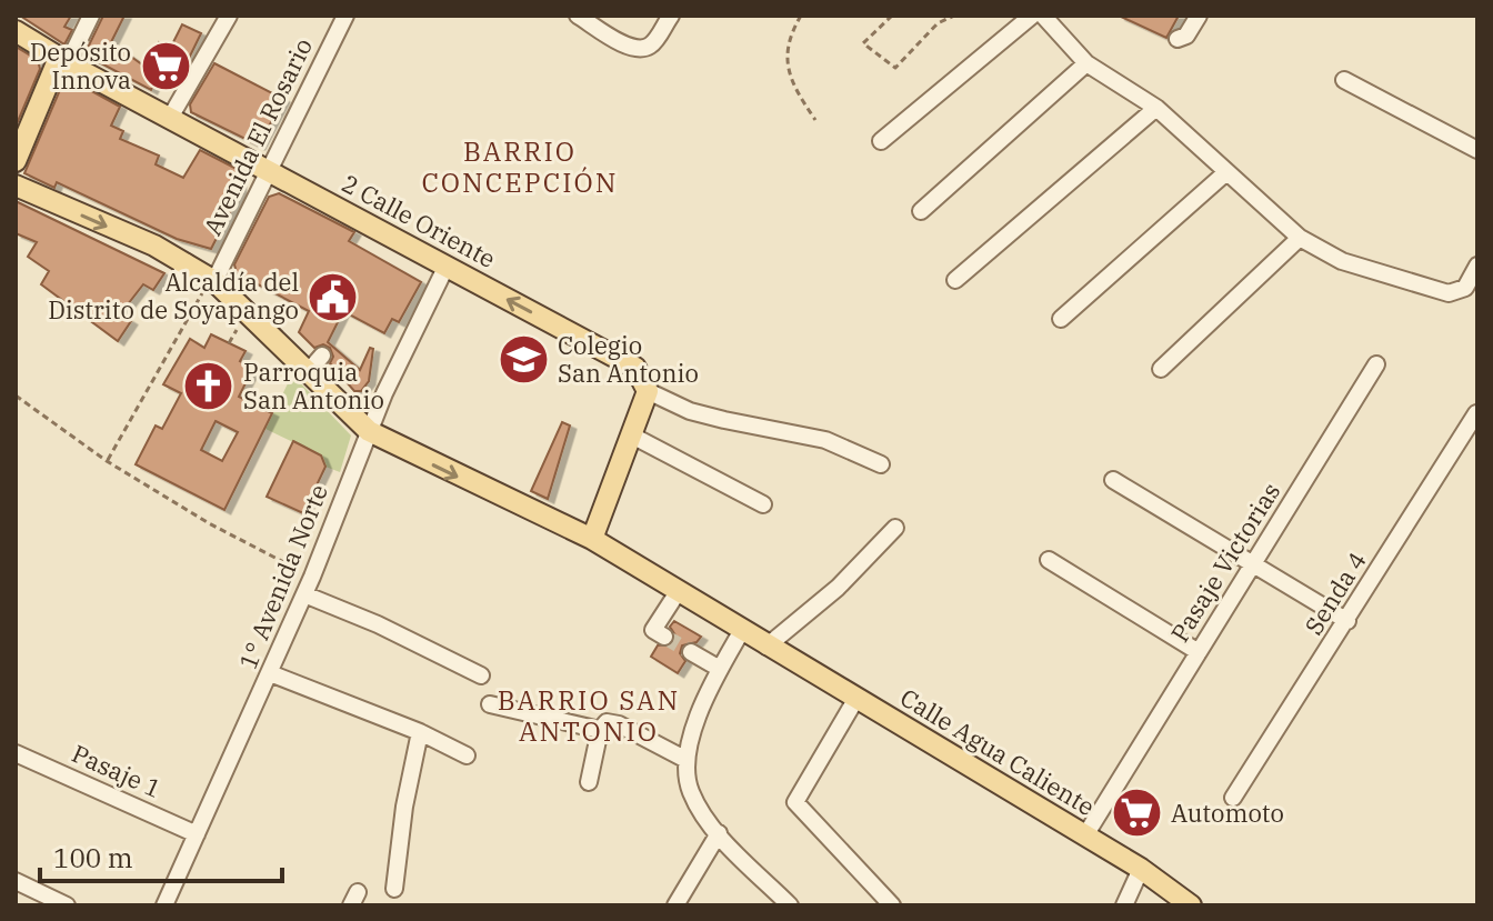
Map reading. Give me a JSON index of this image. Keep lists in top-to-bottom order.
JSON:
{
  "streets": {
    "main road": ["2 Calle Oriente", "Calle Agua Caliente"],
    "street": [
      "Avenida El Rosario",
      "Pasaje Victorias",
      "1° Avenida Norte",
      "Senda 4",
      "Pasaje 1"
    ]
  },
  "crossings": [
    ["Avenida El Rosario", "2 Calle Oriente"],
    ["Avenida El Rosario", "Calle Agua Caliente"],
    ["2 Calle Oriente", "1° Avenida Norte"],
    ["Pasaje Victorias", "Calle Agua Caliente"],
    ["1° Avenida Norte", "Calle Agua Caliente"],
    ["1° Avenida Norte", "Pasaje 1"]
  ],
  "districts": ["BARRIO CONCEPCIÓN", "BARRIO SAN ANTONIO"],
  "places": {
    "supermarket": ["Depósito Innova", "Automoto"],
    "public building": ["Alcaldía del Distrito de Soyapango"],
    "school or university": ["Colegio San Antonio"],
    "church": ["Parroquia San Antonio"]
  },
  "scale_bar": "100 m"
}
